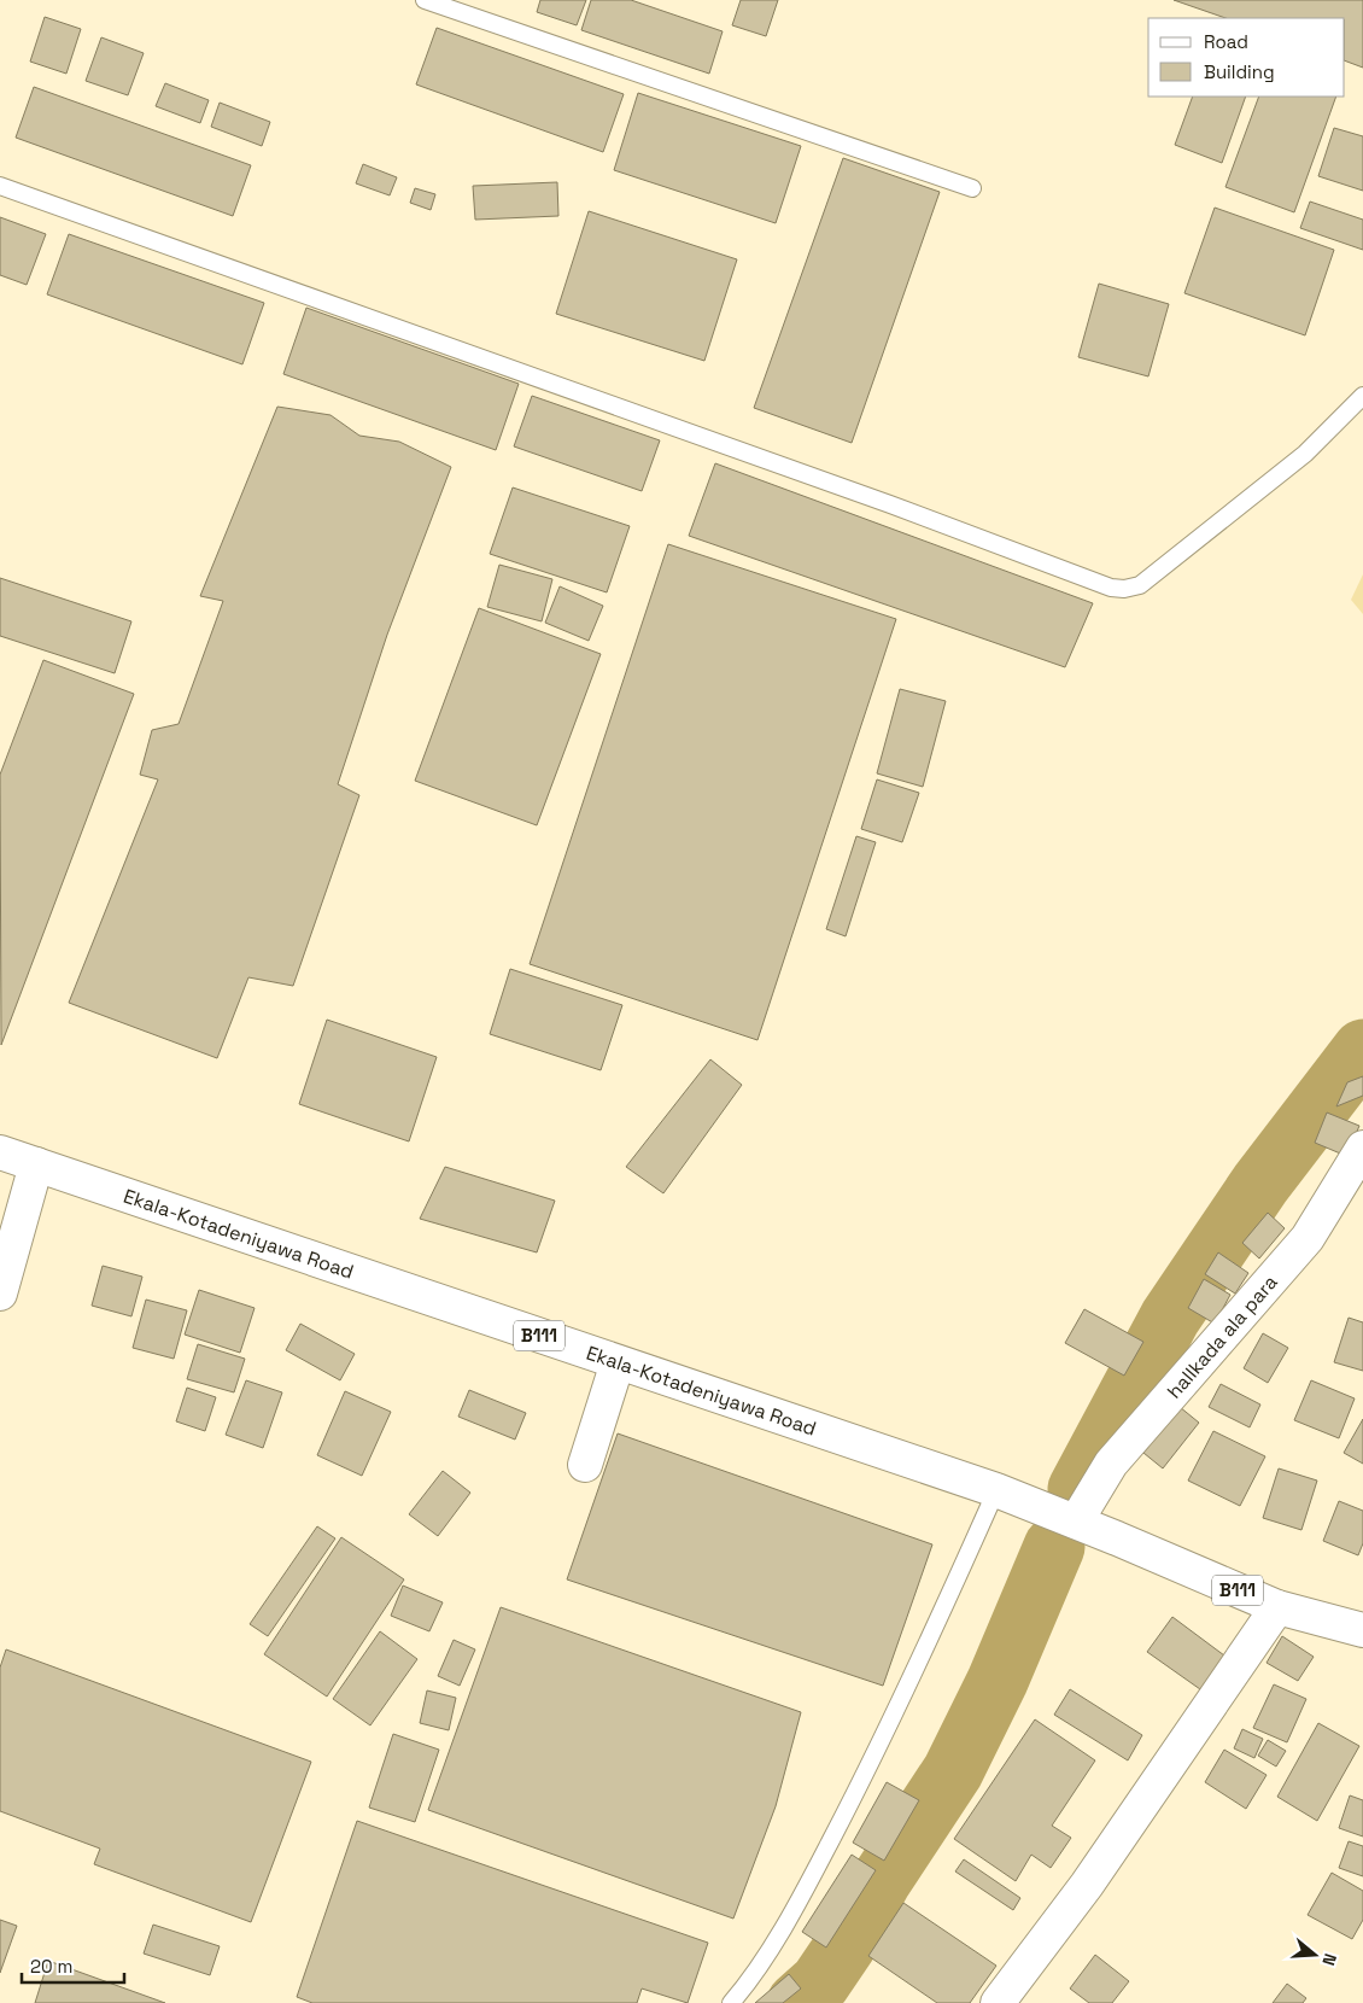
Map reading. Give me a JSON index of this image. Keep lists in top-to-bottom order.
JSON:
{
  "streets": {
    "main road": ["Ekala-Kotadeniyawa Road", "B111", "hallkada ala para"]
  },
  "crossings": [
    ["Ekala-Kotadeniyawa Road", "hallkada ala para"]
  ],
  "legend": ["Road", "Building"],
  "scale_bar": "20 m",
  "north": "right"
}
